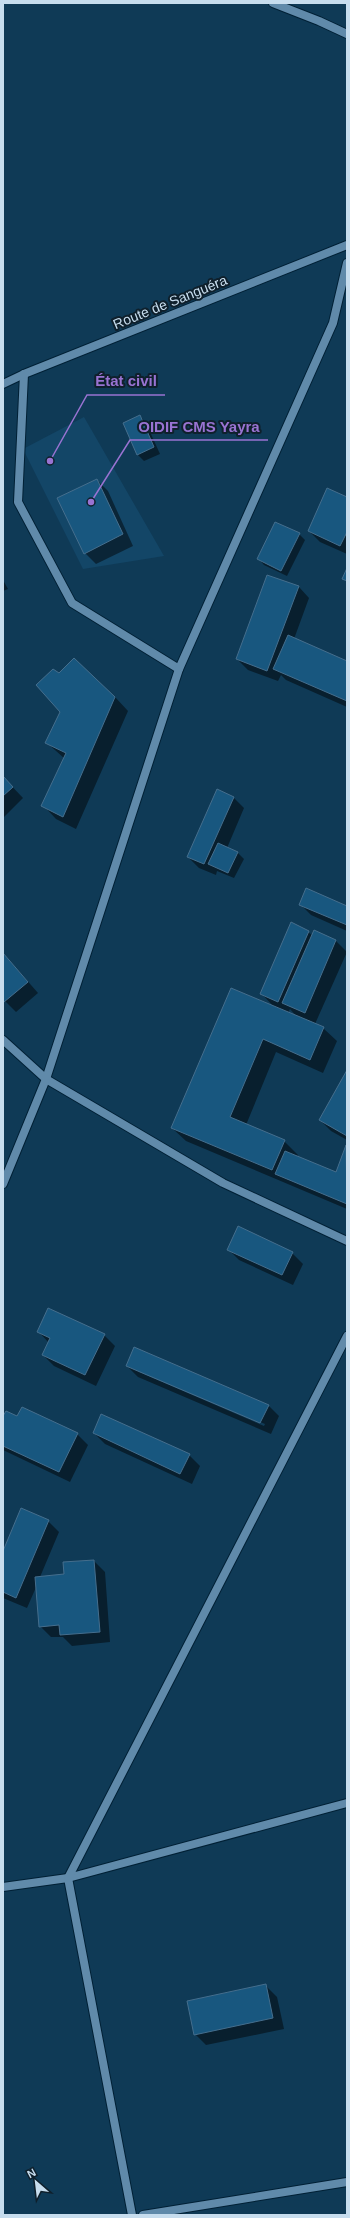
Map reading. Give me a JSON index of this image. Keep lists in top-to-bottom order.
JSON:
{
  "streets": {
    "street": ["Route de Sanguéra"]
  },
  "places": ["État civil", "OIDIF CMS Yayra"],
  "north": "top left"
}
